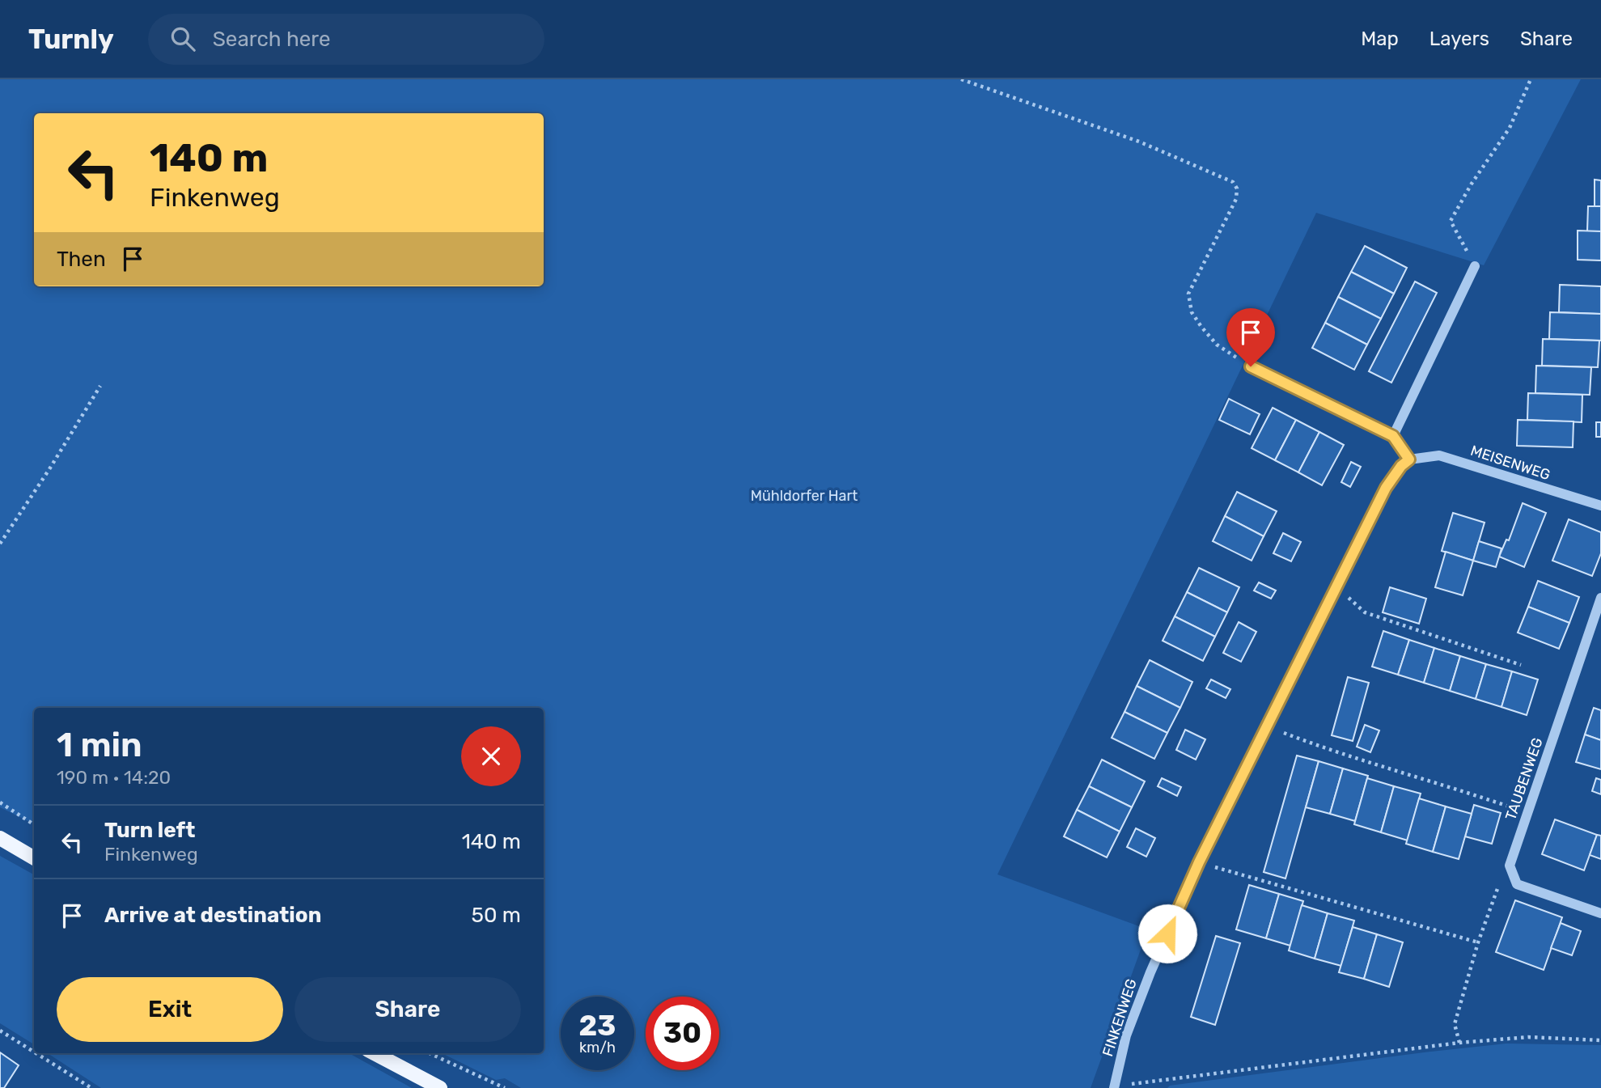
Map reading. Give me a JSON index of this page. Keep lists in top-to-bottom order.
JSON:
{
  "streets": {
    "street": ["MEISENWEG", "TAUBENWEG", "FINKENWEG"]
  },
  "crossings": [
    ["MEISENWEG", "FINKENWEG"]
  ],
  "parks": ["Mühldorfer Hart"],
  "page": {
    "header": "Turnly",
    "search": "Search here",
    "nav": ["Map", "Layers", "Share"],
    "turn": ["140 m", "Finkenweg"],
    "then": "Then",
    "heading": ["1 min", "190 m · 14:20"],
    "list": [
      {
        "name": "Turn left",
        "note": "Finkenweg",
        "value": "140 m"
      },
      {
        "name": "Arrive at destination",
        "value": "50 m"
      }
    ],
    "buttons": ["Exit", "Share"],
    "speed": "23 km/h",
    "limit": "30"
  }
}
